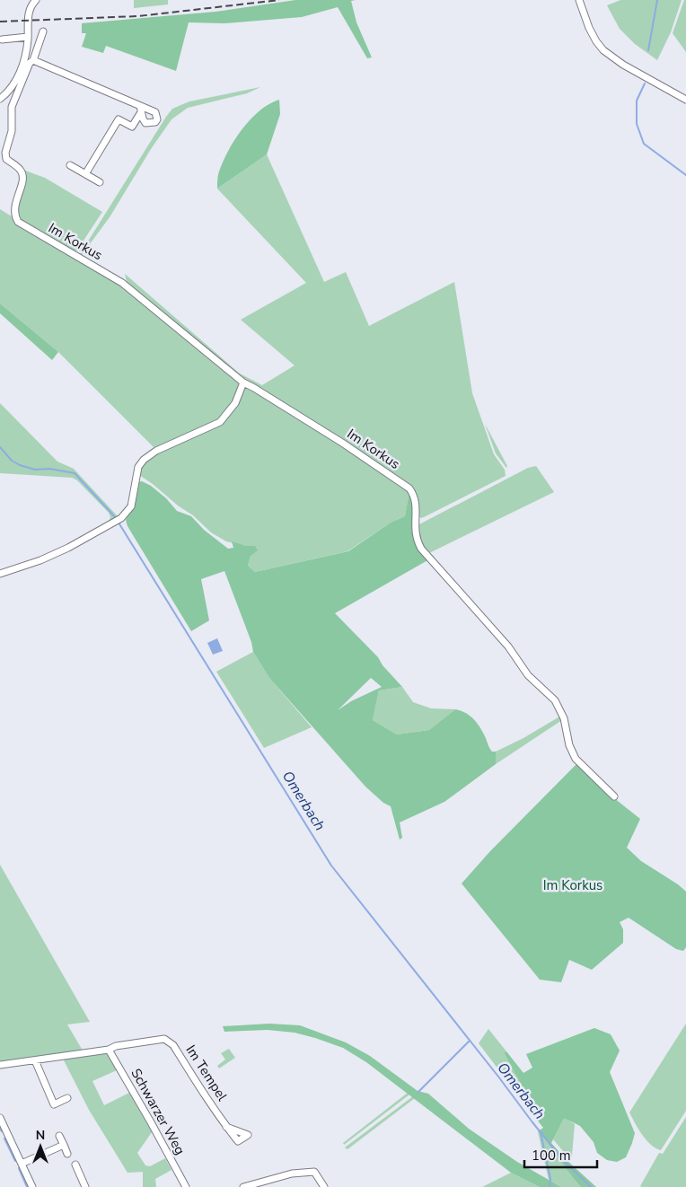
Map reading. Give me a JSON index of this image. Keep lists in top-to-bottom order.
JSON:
{
  "streets": {
    "street": ["Im Korkus", "Im Tempel", "Schwarzer Weg"]
  },
  "crossings": [
    ["Im Tempel", "Schwarzer Weg"]
  ],
  "water": ["Omerbach"],
  "parks": ["Im Korkus"],
  "scale_bar": "100 m",
  "north": "top"
}
